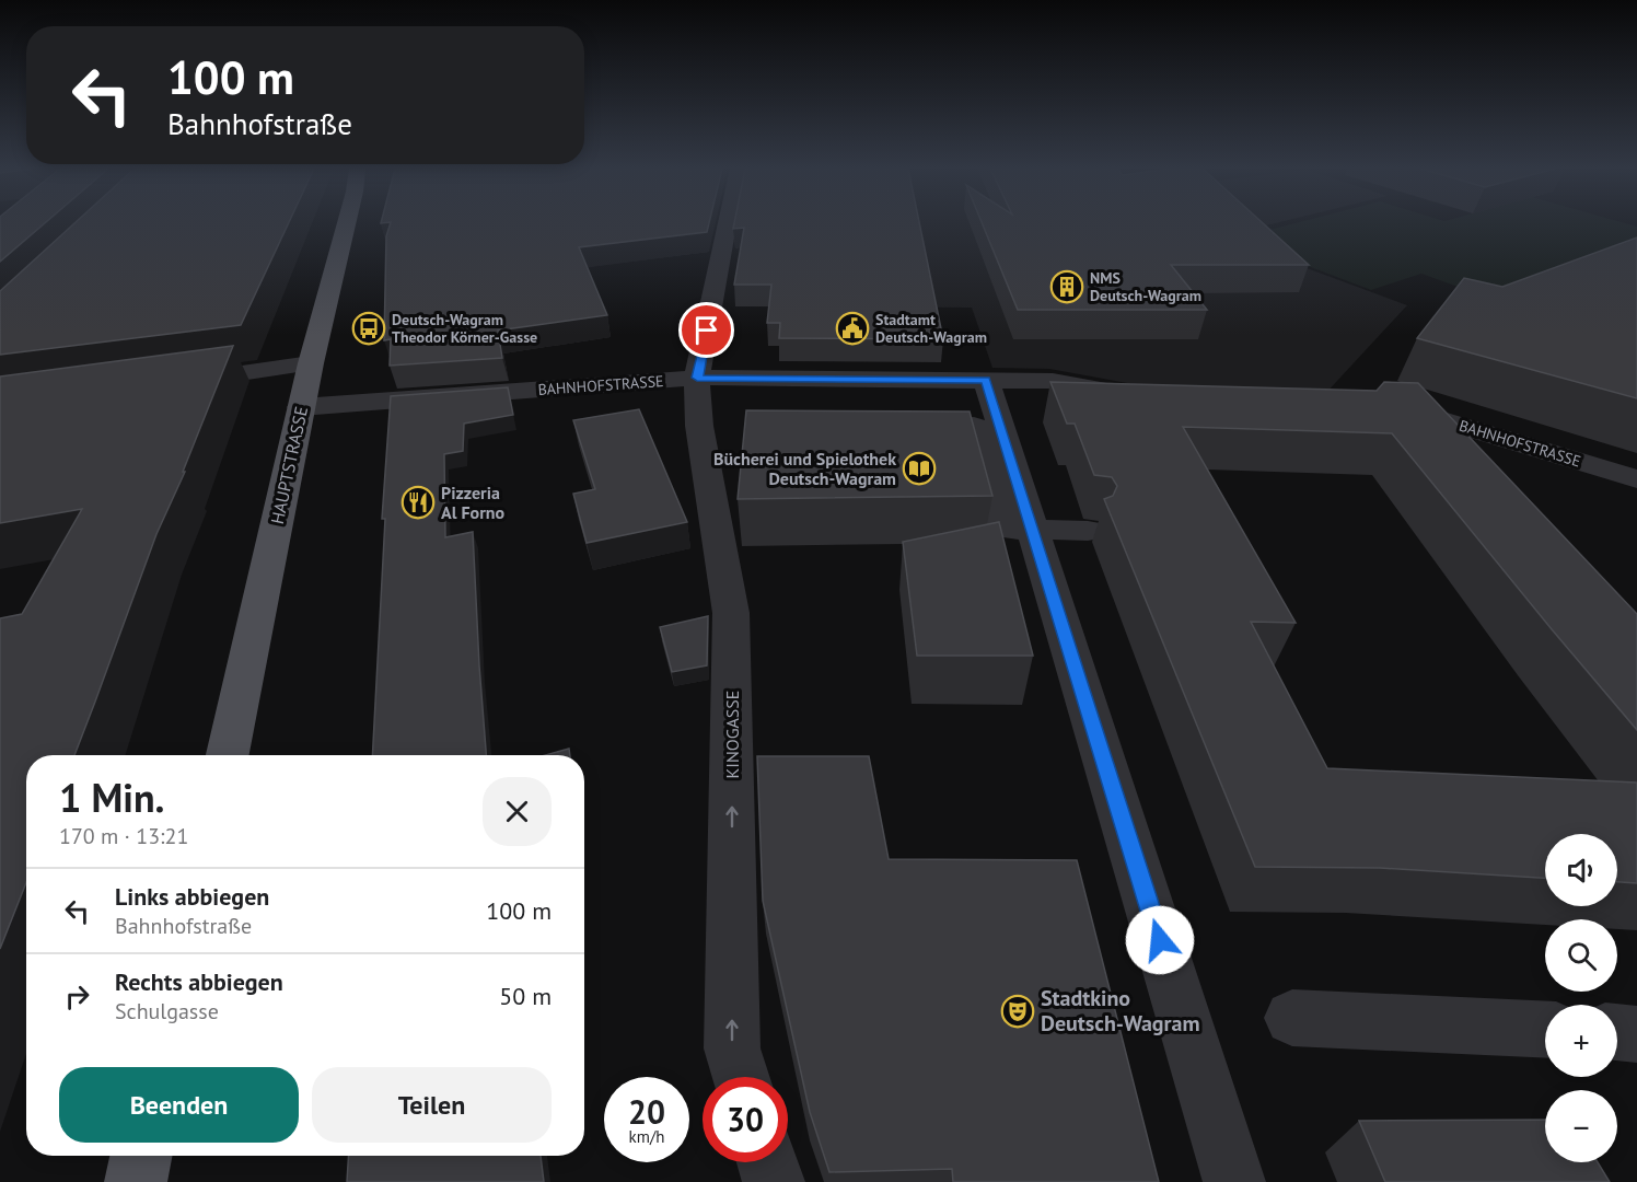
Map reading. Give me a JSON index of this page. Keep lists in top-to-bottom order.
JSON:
{
  "streets": {
    "main road": ["HAUPTSTRASSE"],
    "street": ["BAHNHOFSTRASSE", "KINOGASSE"]
  },
  "crossings": [
    ["BAHNHOFSTRASSE", "HAUPTSTRASSE"],
    ["BAHNHOFSTRASSE", "KINOGASSE"]
  ],
  "places": {
    "building": ["NMS Deutsch-Wagram"],
    "bus stop": ["Deutsch-Wagram Theodor Körner-Gasse"],
    "public building": ["Stadtamt Deutsch-Wagram"],
    "library": ["Bücherei und Spielothek Deutsch-Wagram"],
    "restaurant": ["Pizzeria Al Forno"],
    "theatre": ["Stadtkino Deutsch-Wagram"]
  },
  "page": {
    "turn": ["100 m", "Bahnhofstraße"],
    "heading": ["1 Min.", "170 m · 13:21"],
    "map_buttons": ["+", "−"],
    "list": [
      {
        "name": "Links abbiegen",
        "note": "Bahnhofstraße",
        "value": "100 m"
      },
      {
        "name": "Rechts abbiegen",
        "note": "Schulgasse",
        "value": "50 m"
      }
    ],
    "buttons": ["Beenden", "Teilen"],
    "speed": "20 km/h",
    "limit": "30"
  }
}
